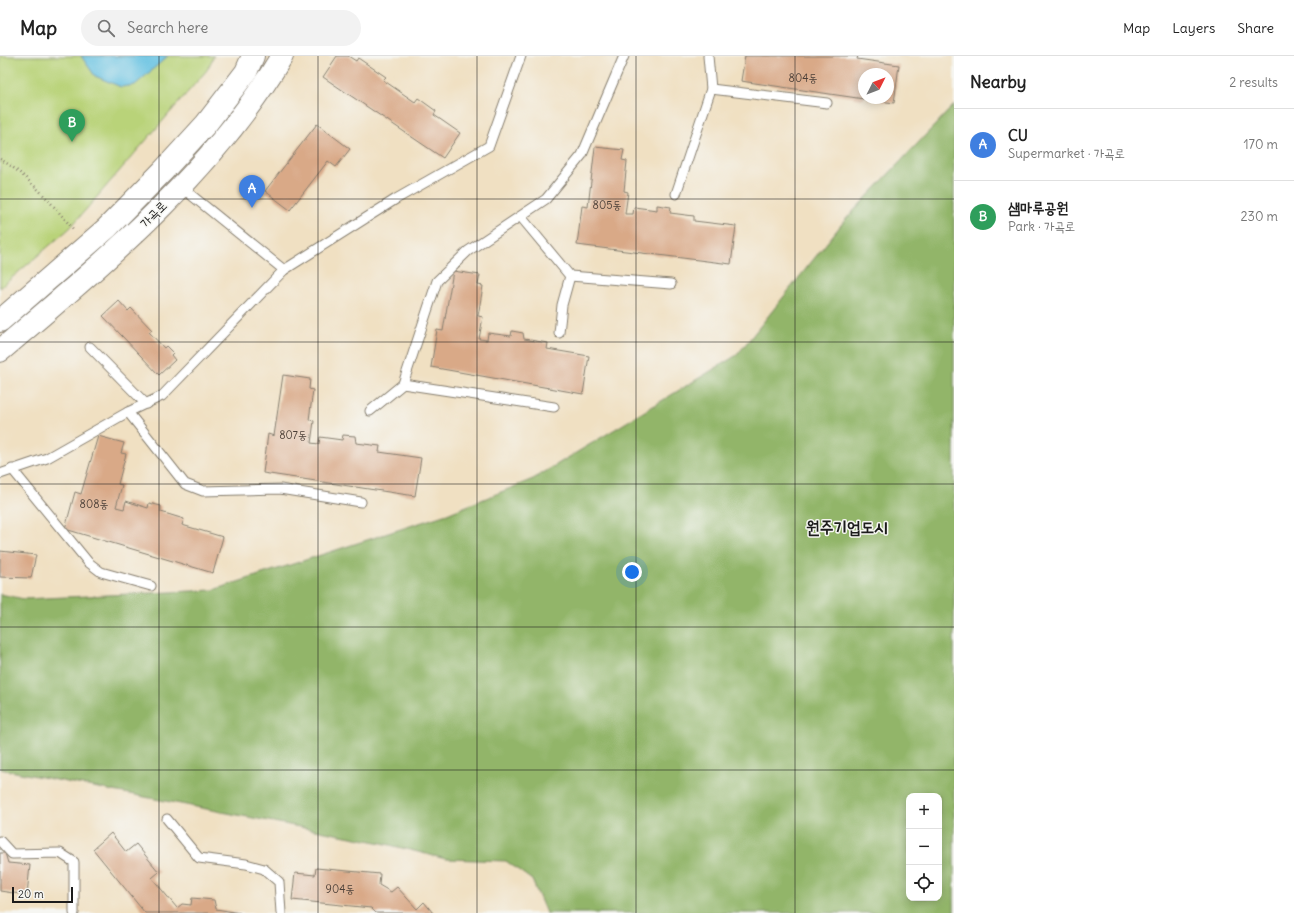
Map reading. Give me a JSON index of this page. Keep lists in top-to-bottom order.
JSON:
{
  "streets": {
    "street": ["가곡로"]
  },
  "districts": ["원주기업도시"],
  "house_numbers": [
    "804동",
    "805동",
    "807동",
    "808동",
    "904동"
  ],
  "scale_bar": "20 m",
  "north": "top right",
  "page": {
    "header": "Map",
    "search": "Search here",
    "nav": ["Map", "Layers", "Share"],
    "heading": ["Nearby", "2 results"],
    "list": [
      {
        "mark": "A",
        "name": "CU",
        "note": "Supermarket · 가곡로",
        "value": "170 m"
      },
      {
        "mark": "B",
        "name": "샘마루공원",
        "note": "Park · 가곡로",
        "value": "230 m"
      }
    ],
    "pins": ["B", "A"],
    "map_buttons": ["+", "−"],
    "scale": "20 m"
  }
}
